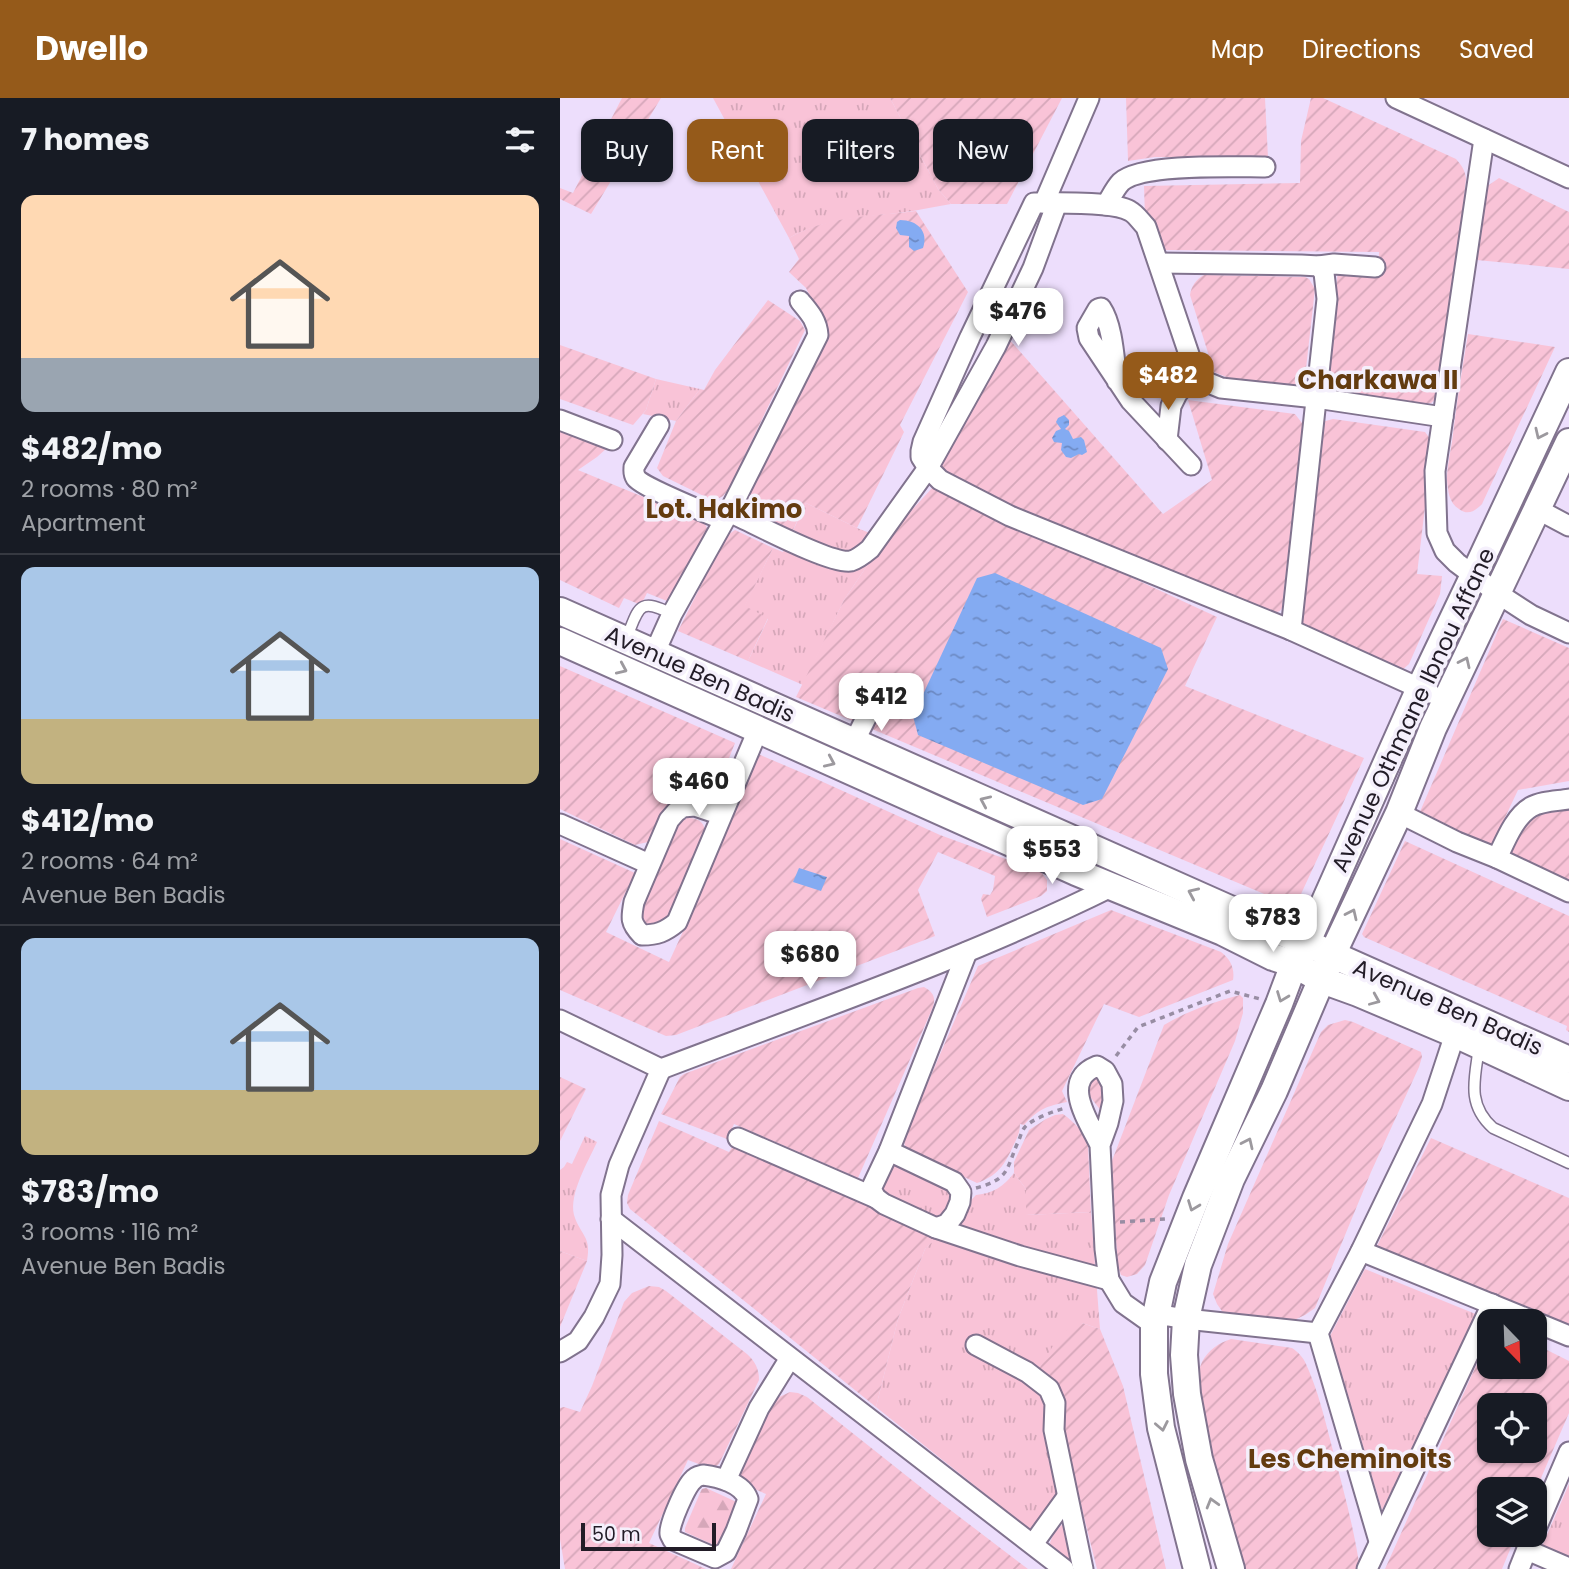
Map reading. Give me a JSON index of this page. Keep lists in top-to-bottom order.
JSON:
{
  "streets": {
    "main road": ["Avenue Ben Badis", "Avenue Othmane Ibnou Affane"]
  },
  "crossings": [
    ["Avenue Ben Badis", "Avenue Othmane Ibnou Affane"]
  ],
  "districts": ["Charkawa II", "Lot. Hakimo", "Les Cheminoits"],
  "scale_bar": "50 m",
  "north": "bottom right",
  "page": {
    "header": "Dwello",
    "nav": ["Map", "Directions", "Saved"],
    "heading": "7 homes",
    "chip": [
      "Buy",
      "Rent",
      "Filters",
      "New"
    ],
    "list": [
      {
        "name": "$482/mo",
        "note": "2 rooms · 80 m² · Apartment"
      },
      {
        "name": "$412/mo",
        "note": "2 rooms · 64 m² · Avenue Ben Badis"
      },
      {
        "name": "$783/mo",
        "note": "3 rooms · 116 m² · Avenue Ben Badis"
      }
    ],
    "price": [
      "$476",
      "$482",
      "$412",
      "$460",
      "$553",
      "$783",
      "$680"
    ],
    "scale": "50 m"
  }
}
